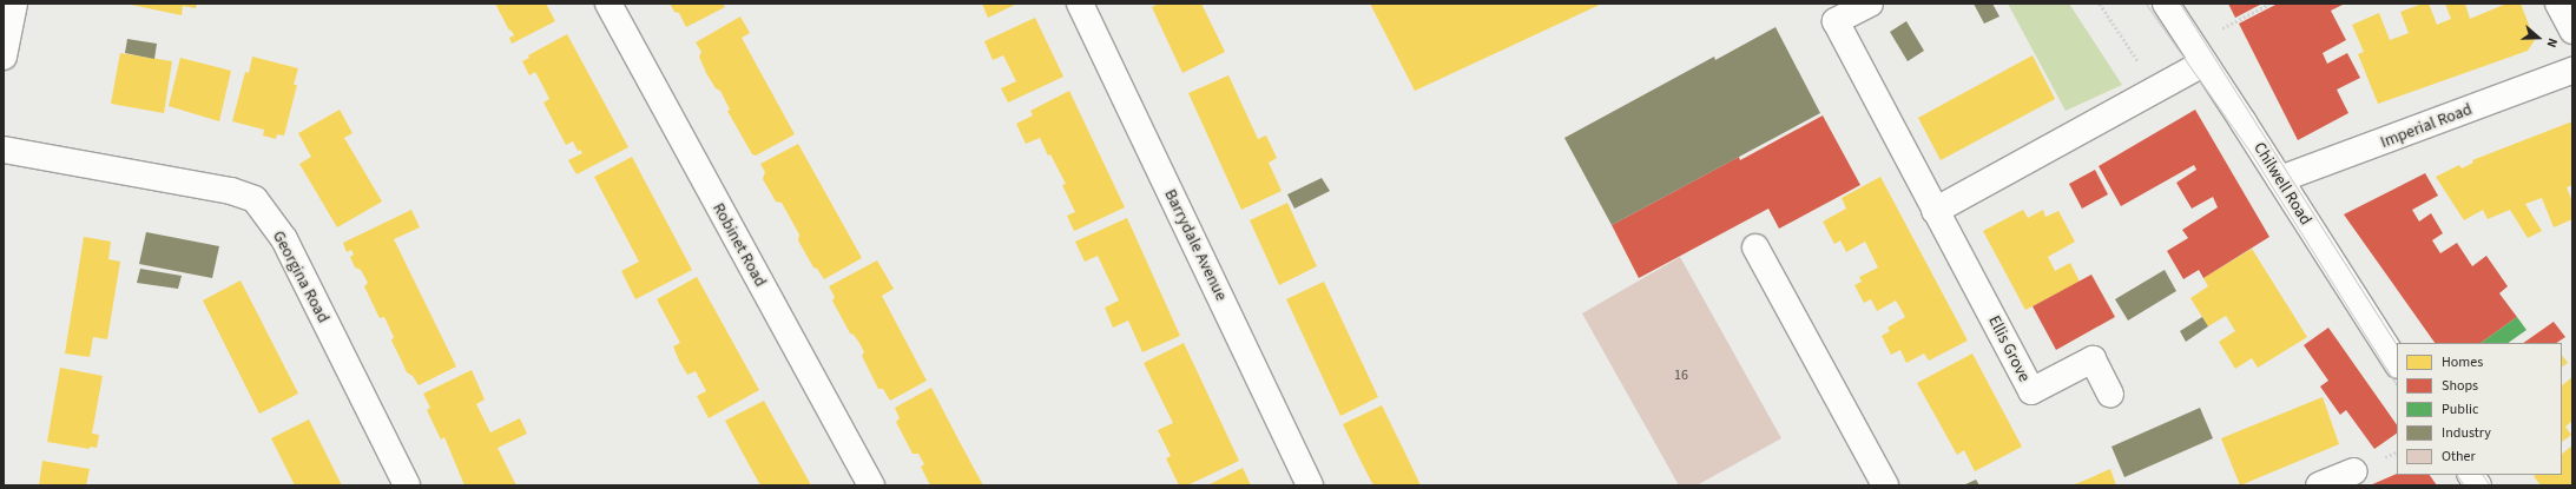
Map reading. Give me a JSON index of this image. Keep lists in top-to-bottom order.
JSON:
{
  "streets": {
    "street": [
      "Imperial Road",
      "Chilwell Road",
      "Robinet Road",
      "Barrydale Avenue",
      "Georgina Road",
      "Ellis Grove"
    ]
  },
  "crossings": [
    ["Imperial Road", "Chilwell Road"]
  ],
  "house_numbers": ["16"],
  "legend": [
    "Homes",
    "Shops",
    "Public",
    "Industry",
    "Other"
  ],
  "north": "right"
}
